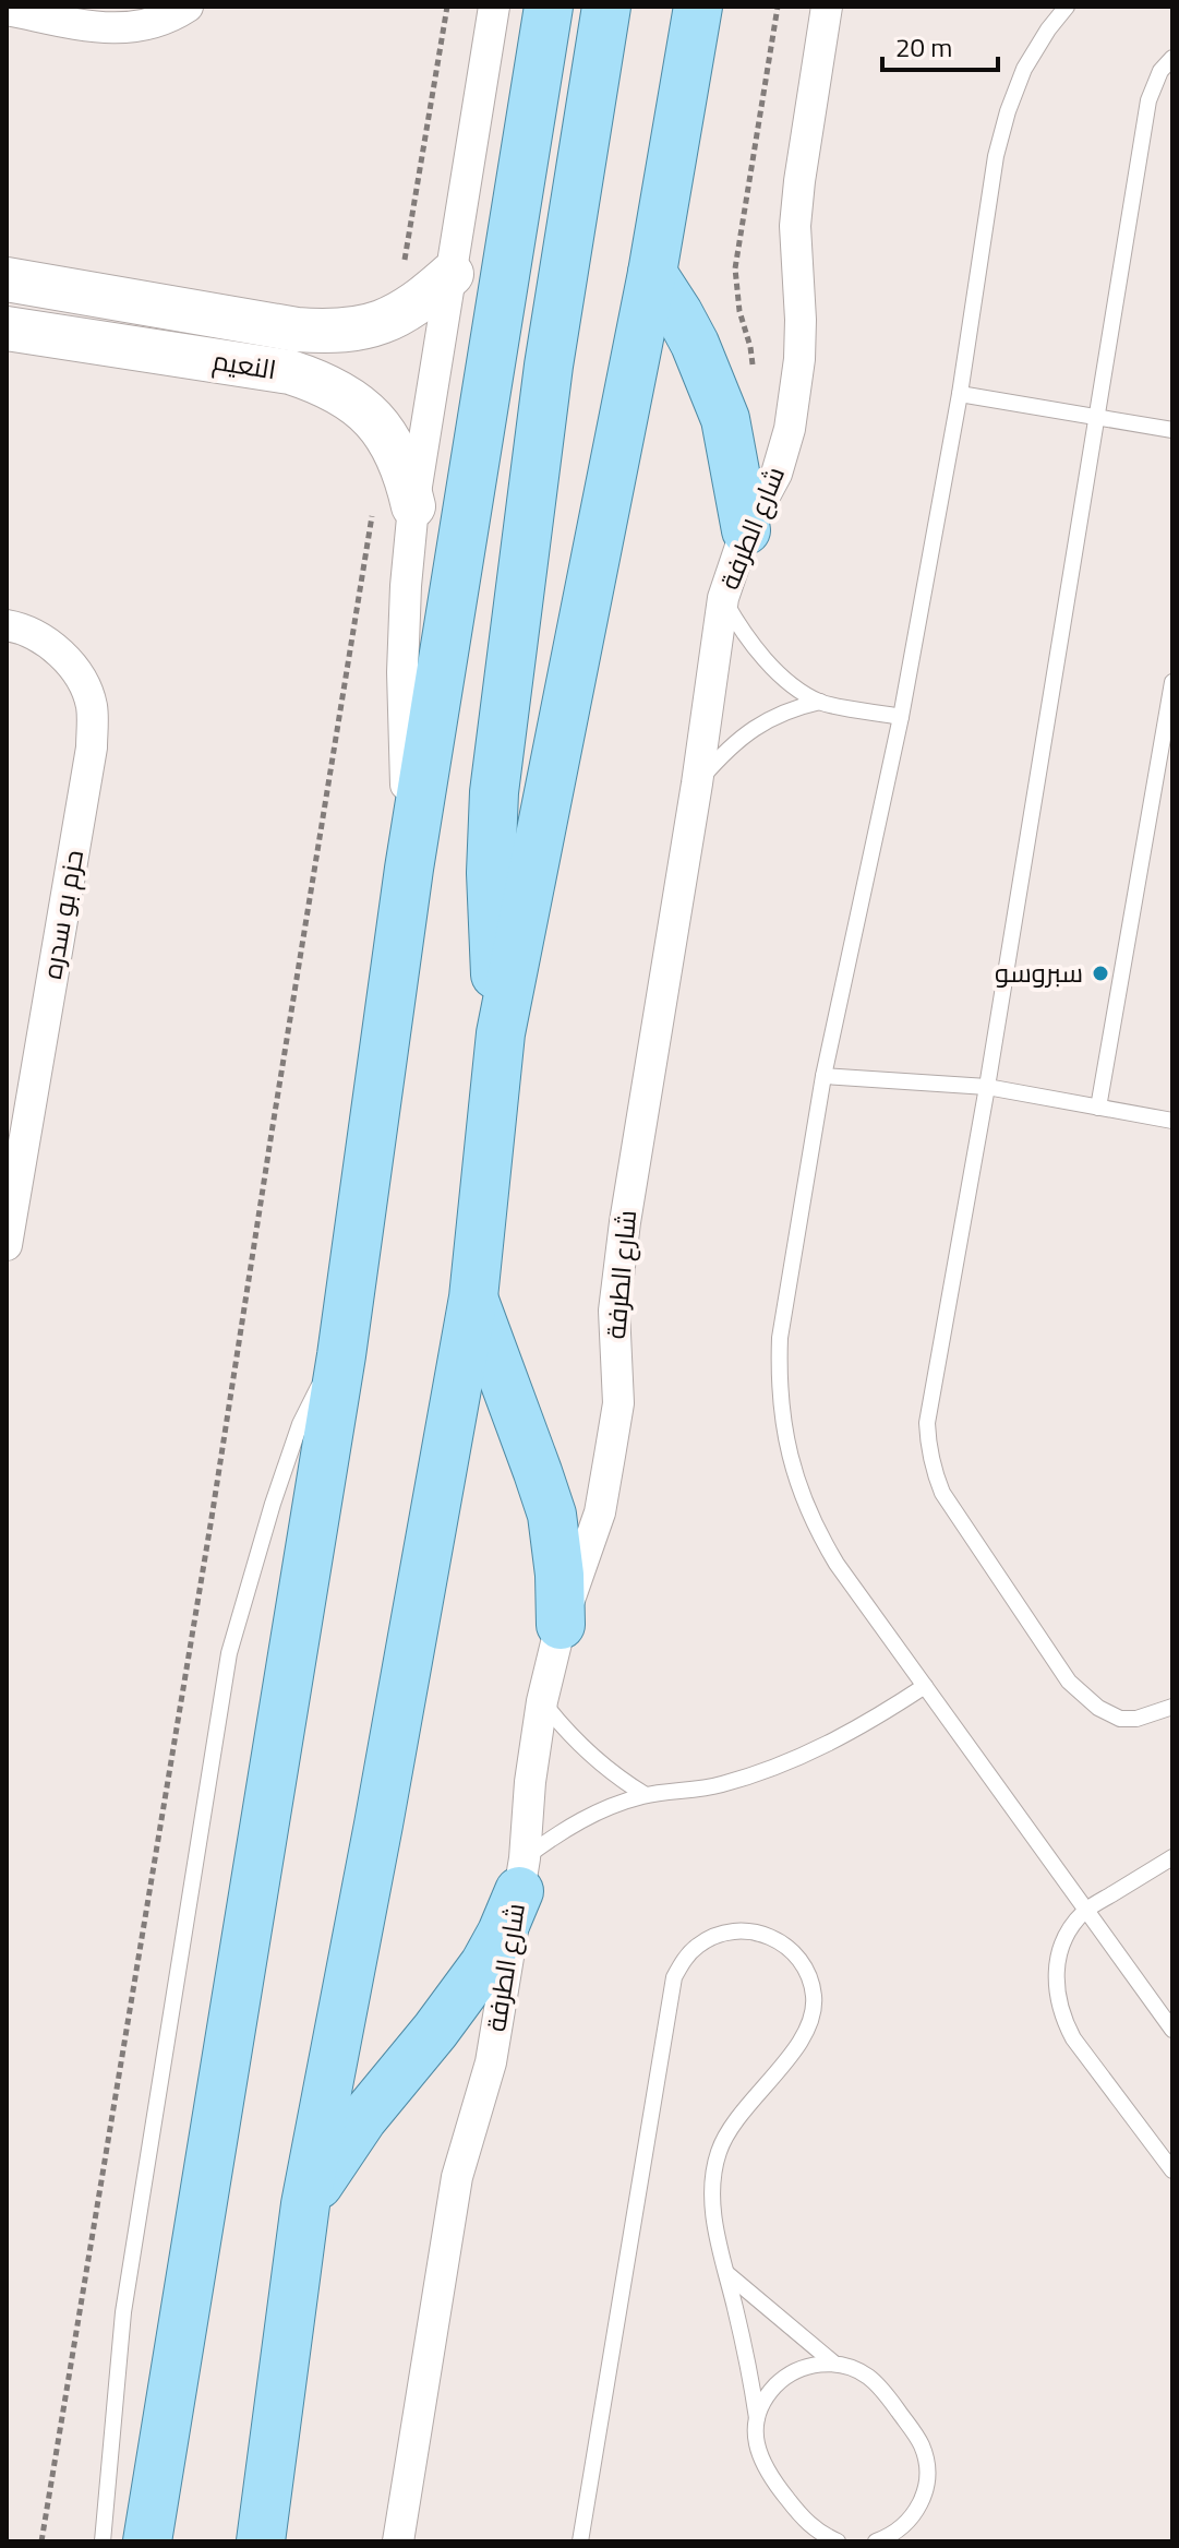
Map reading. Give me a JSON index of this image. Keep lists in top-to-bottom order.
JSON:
{
  "streets": {
    "street": ["النعيم", "شارع الطرفة", "حزم بو سدره"]
  },
  "places": ["سبروسو"],
  "scale_bar": "20 m"
}
